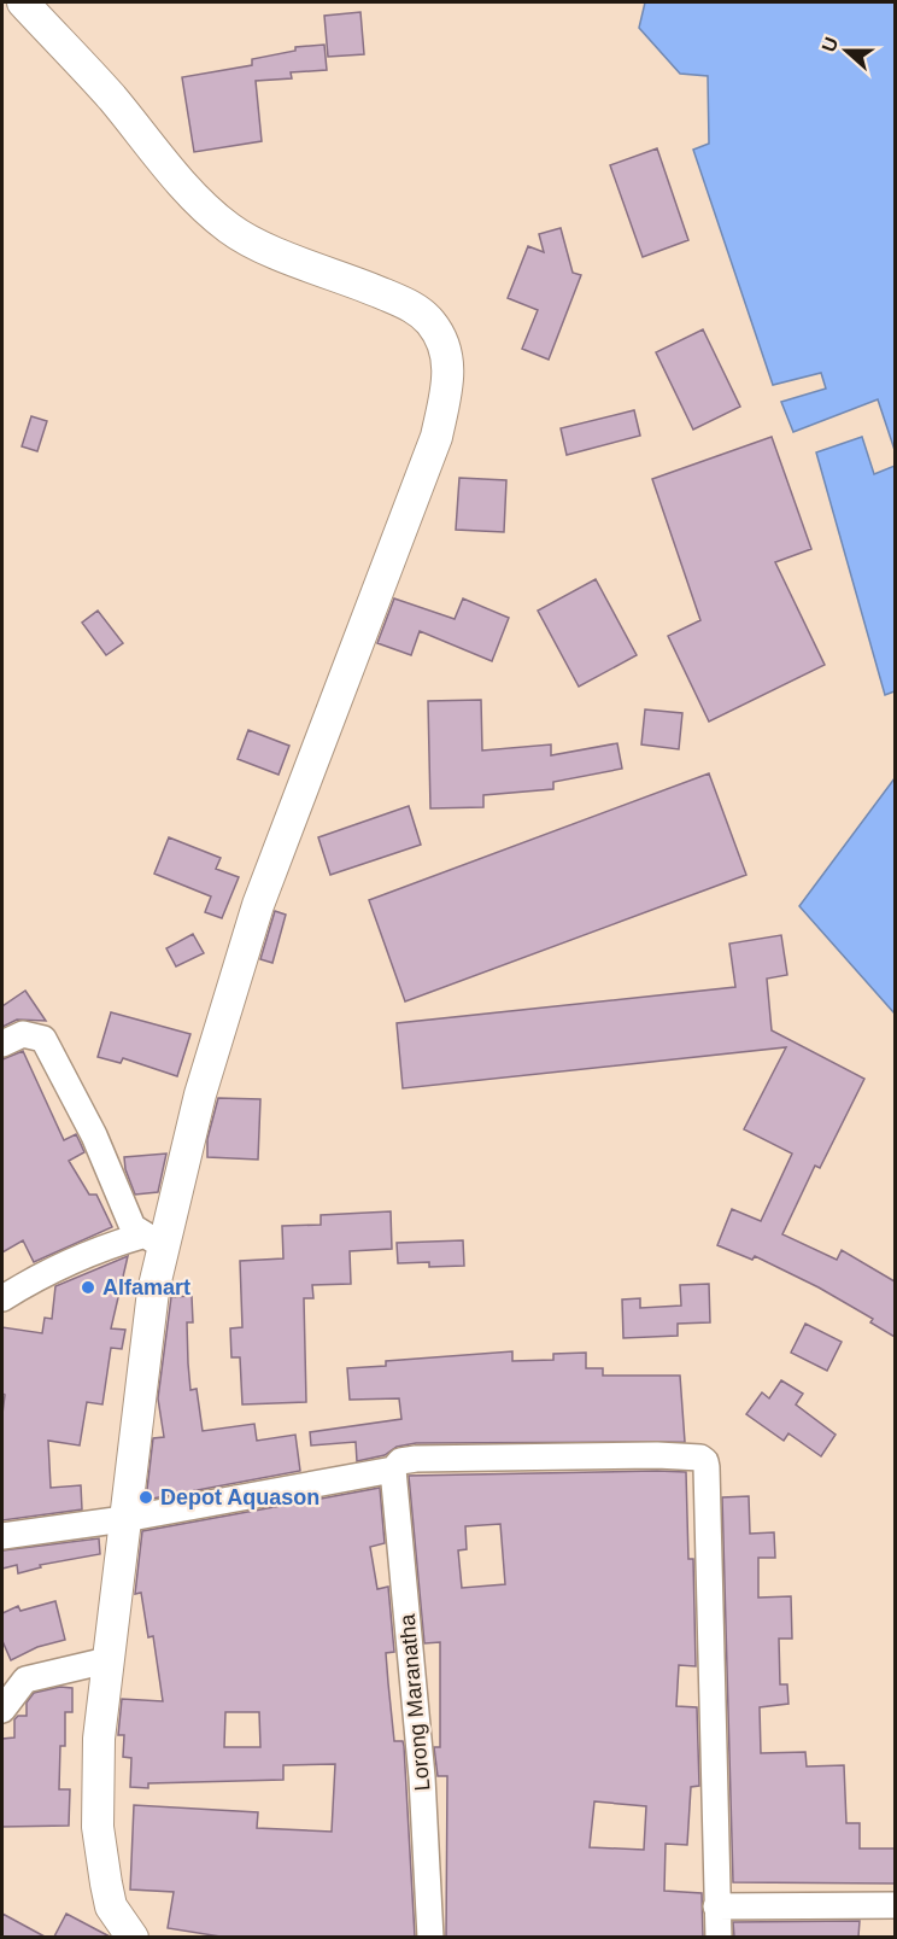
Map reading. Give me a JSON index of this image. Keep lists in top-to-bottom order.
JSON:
{
  "streets": {
    "street": ["Lorong Maranatha"]
  },
  "places": ["Alfamart", "Depot Aquason"],
  "north": "left"
}
